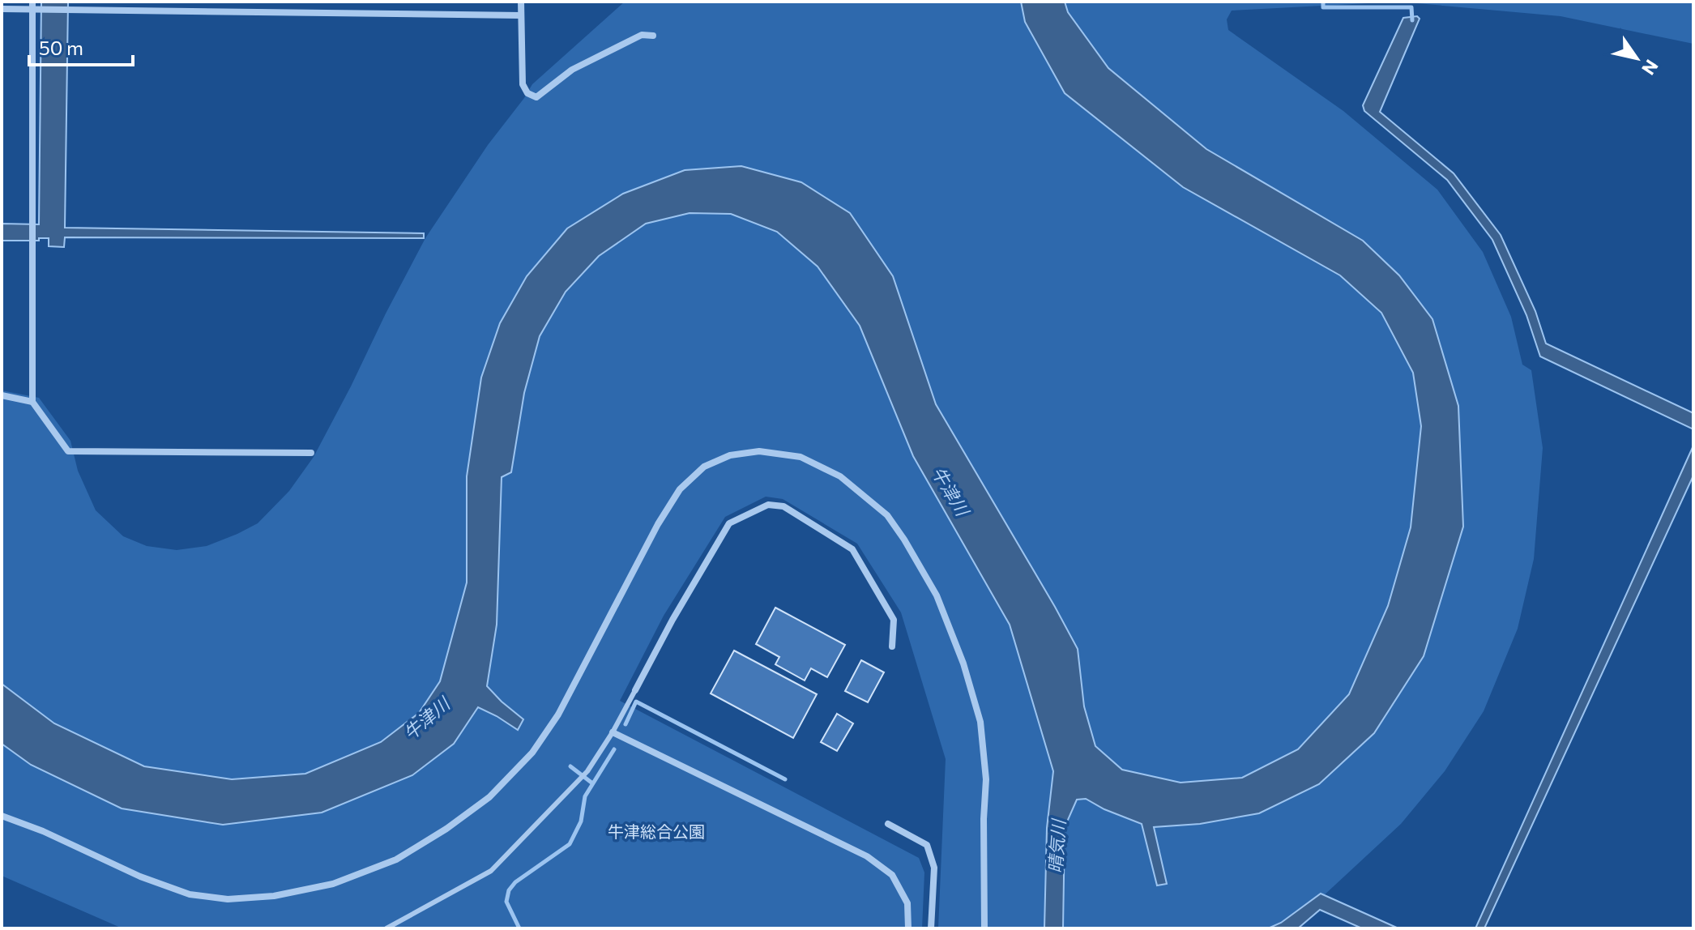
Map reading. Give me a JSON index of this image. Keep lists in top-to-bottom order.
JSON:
{
  "water": ["牛津川", "晴気川"],
  "parks": ["牛津総合公園"],
  "scale_bar": "50 m",
  "north": "bottom right"
}
